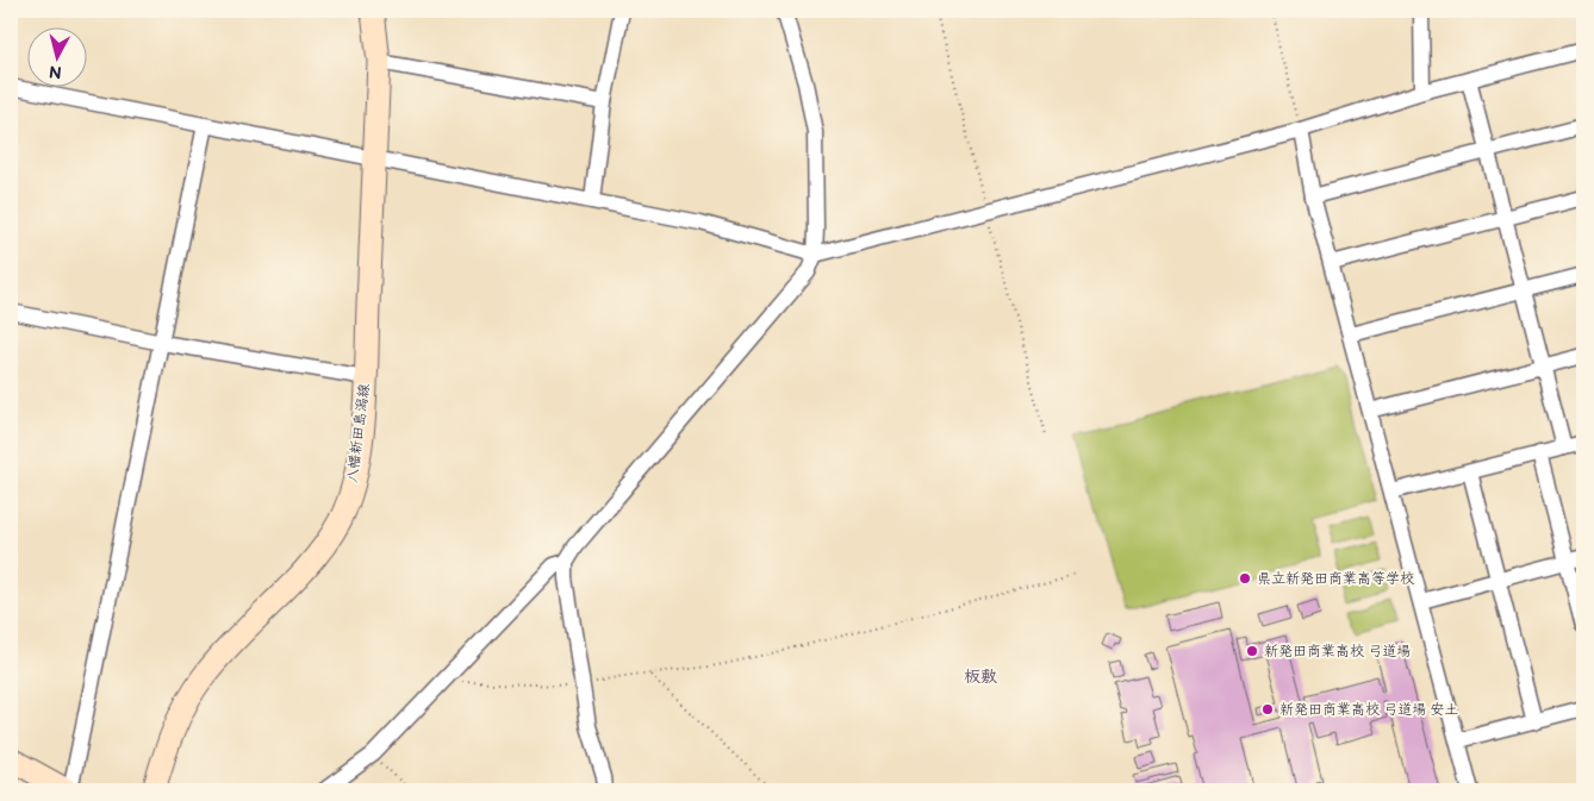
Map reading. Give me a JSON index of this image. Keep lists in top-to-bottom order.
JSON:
{
  "streets": {
    "main road": ["八幡新田島潟線"]
  },
  "districts": ["板敷"],
  "places": ["県立新発田商業高等学校", "新発田商業高校 弓道場", "新発田商業高校 弓道場 安土"],
  "north": "bottom"
}
